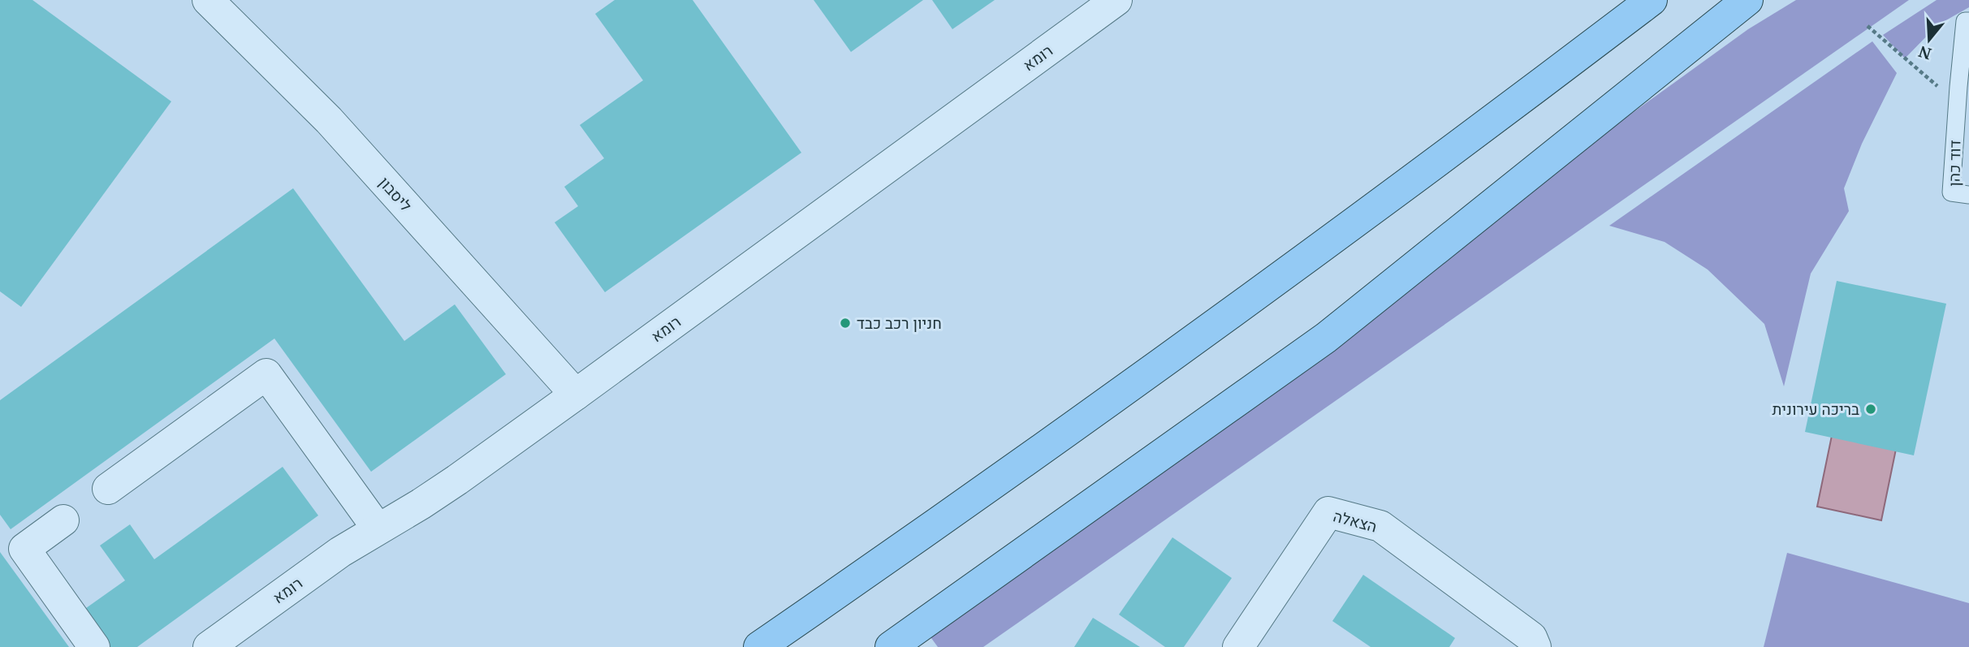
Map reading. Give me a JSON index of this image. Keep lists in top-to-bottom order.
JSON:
{
  "streets": {
    "street": ["רומא", "ליסבון", "הצאלה"],
    "lane": ["דוד כהן"]
  },
  "crossings": [
    ["רומא", "ליסבון"]
  ],
  "places": ["חניון רכב כבד", "בריכה עירונית"],
  "north": "bottom"
}
